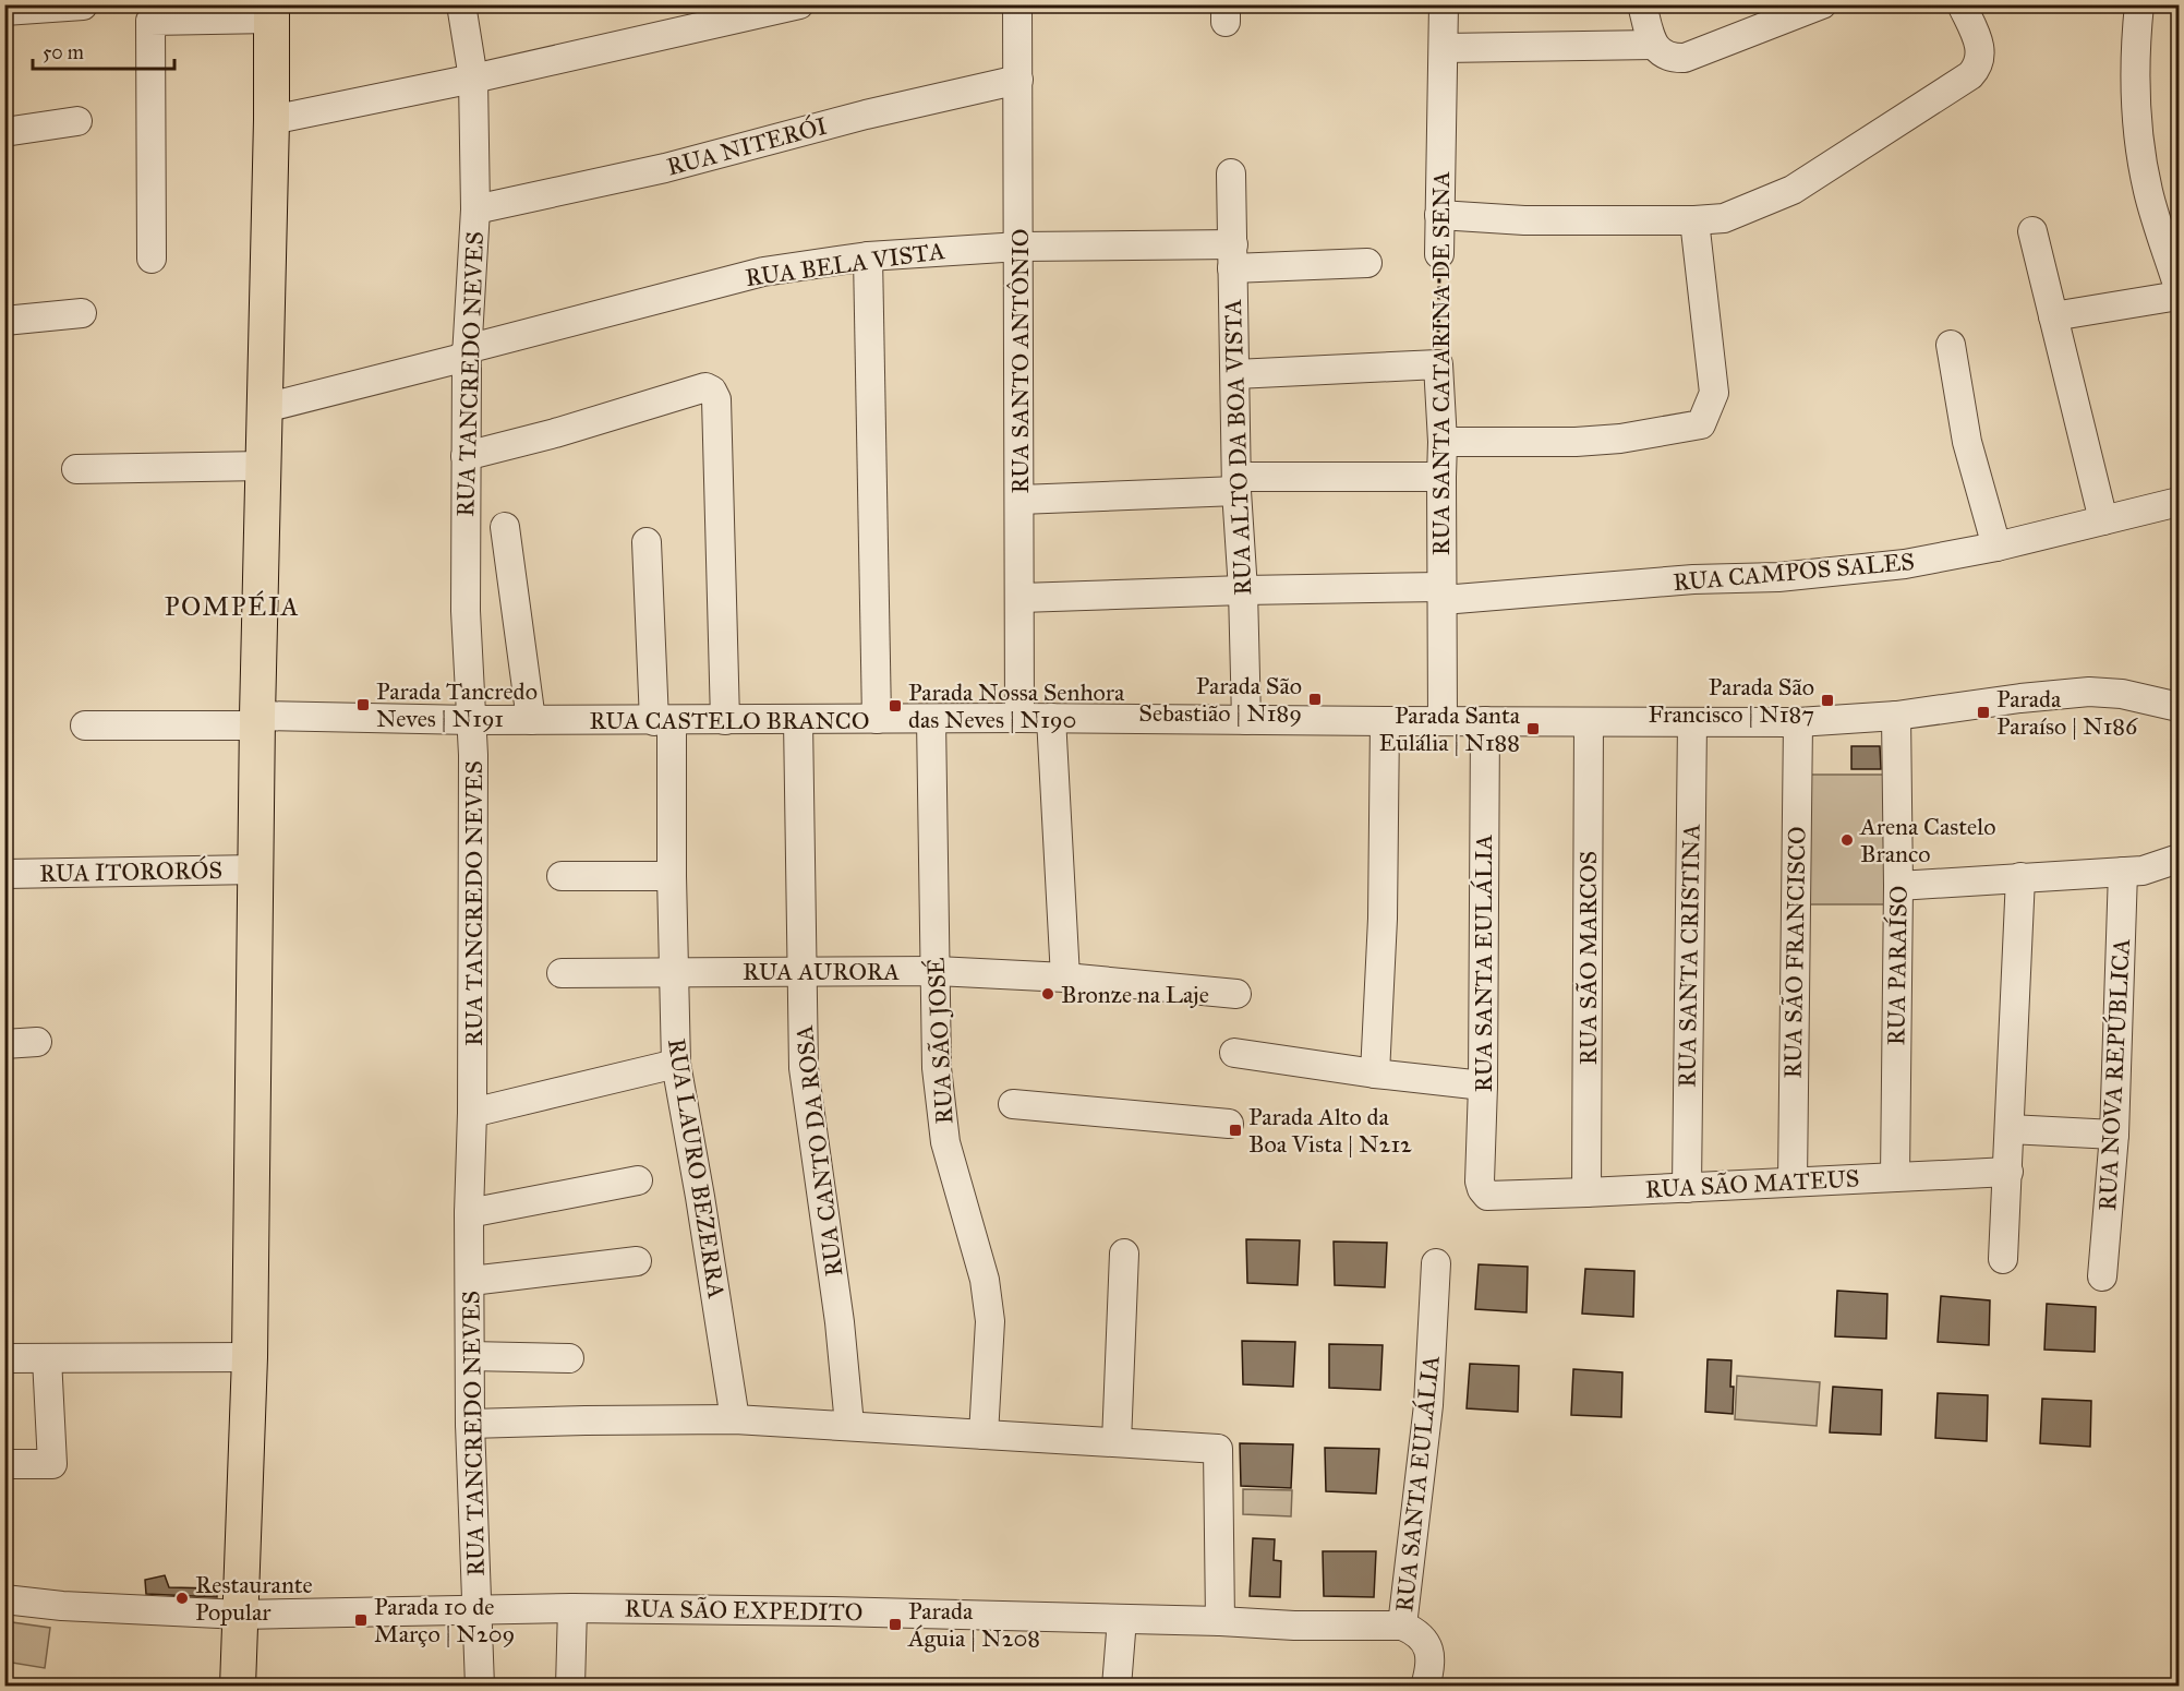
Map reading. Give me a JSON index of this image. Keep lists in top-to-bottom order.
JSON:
{
  "streets": {
    "street": [
      "RUA NITERÓI",
      "RUA BELA VISTA",
      "RUA SANTO ANTÔNIO",
      "RUA SANTA CATARINA DE SENA",
      "RUA TANCREDO NEVES",
      "RUA ALTO DA BOA VISTA",
      "RUA CAMPOS SALES",
      "RUA CASTELO BRANCO",
      "RUA ITORORÓS",
      "RUA SÃO FRANCISCO",
      "RUA SANTA CRISTINA",
      "RUA SÃO MARCOS",
      "RUA SANTA EULÁLIA",
      "RUA PARAÍSO",
      "RUA AURORA",
      "RUA SÃO JOSÉ",
      "RUA NOVA REPÚBLICA",
      "RUA CANTO DA ROSA",
      "RUA LAURO BEZERRA",
      "RUA SÃO MATEUS",
      "RUA SÃO EXPEDITO"
    ]
  },
  "crossings": [
    ["RUA NITERÓI", "RUA SANTO ANTÔNIO"],
    ["RUA NITERÓI", "RUA TANCREDO NEVES"],
    ["RUA BELA VISTA", "RUA SANTO ANTÔNIO"],
    ["RUA BELA VISTA", "RUA TANCREDO NEVES"],
    ["RUA BELA VISTA", "RUA ALTO DA BOA VISTA"],
    ["RUA SANTO ANTÔNIO", "RUA CAMPOS SALES"],
    ["RUA SANTO ANTÔNIO", "RUA CASTELO BRANCO"],
    ["RUA SANTA CATARINA DE SENA", "RUA CAMPOS SALES"],
    ["RUA SANTA CATARINA DE SENA", "RUA CASTELO BRANCO"],
    ["RUA TANCREDO NEVES", "RUA CASTELO BRANCO"],
    ["RUA TANCREDO NEVES", "RUA SÃO EXPEDITO"],
    ["RUA ALTO DA BOA VISTA", "RUA CAMPOS SALES"],
    ["RUA ALTO DA BOA VISTA", "RUA CASTELO BRANCO"],
    ["RUA CASTELO BRANCO", "RUA SÃO FRANCISCO"],
    ["RUA CASTELO BRANCO", "RUA SANTA CRISTINA"],
    ["RUA CASTELO BRANCO", "RUA SÃO MARCOS"],
    ["RUA CASTELO BRANCO", "RUA SANTA EULÁLIA"],
    ["RUA CASTELO BRANCO", "RUA PARAÍSO"],
    ["RUA CASTELO BRANCO", "RUA SÃO JOSÉ"],
    ["RUA CASTELO BRANCO", "RUA CANTO DA ROSA"],
    ["RUA CASTELO BRANCO", "RUA LAURO BEZERRA"],
    ["RUA SÃO FRANCISCO", "RUA SÃO MATEUS"],
    ["RUA SANTA CRISTINA", "RUA SÃO MATEUS"],
    ["RUA SÃO MARCOS", "RUA SÃO MATEUS"],
    ["RUA SANTA EULÁLIA", "RUA SÃO MATEUS"],
    ["RUA SANTA EULÁLIA", "RUA SÃO EXPEDITO"],
    ["RUA PARAÍSO", "RUA SÃO MATEUS"],
    ["RUA AURORA", "RUA SÃO JOSÉ"],
    ["RUA AURORA", "RUA CANTO DA ROSA"],
    ["RUA AURORA", "RUA LAURO BEZERRA"]
  ],
  "districts": ["POMPÉIA"],
  "places": {
    "transit": [
      "Parada São Sebastião | N189",
      "Parada São Francisco | N187",
      "Parada Tancredo Neves | N191",
      "Parada Nossa Senhora das Neves | N190",
      "Parada Paraíso | N186",
      "Parada Santa Eulália | N188",
      "Parada Alto da Boa Vista | N212",
      "Parada 10 de Março | N209",
      "Parada Águia | N208"
    ],
    "other": ["Arena Castelo Branco", "Bronze na Laje", "Restaurante Popular"]
  },
  "scale_bar": "50 m"
}
